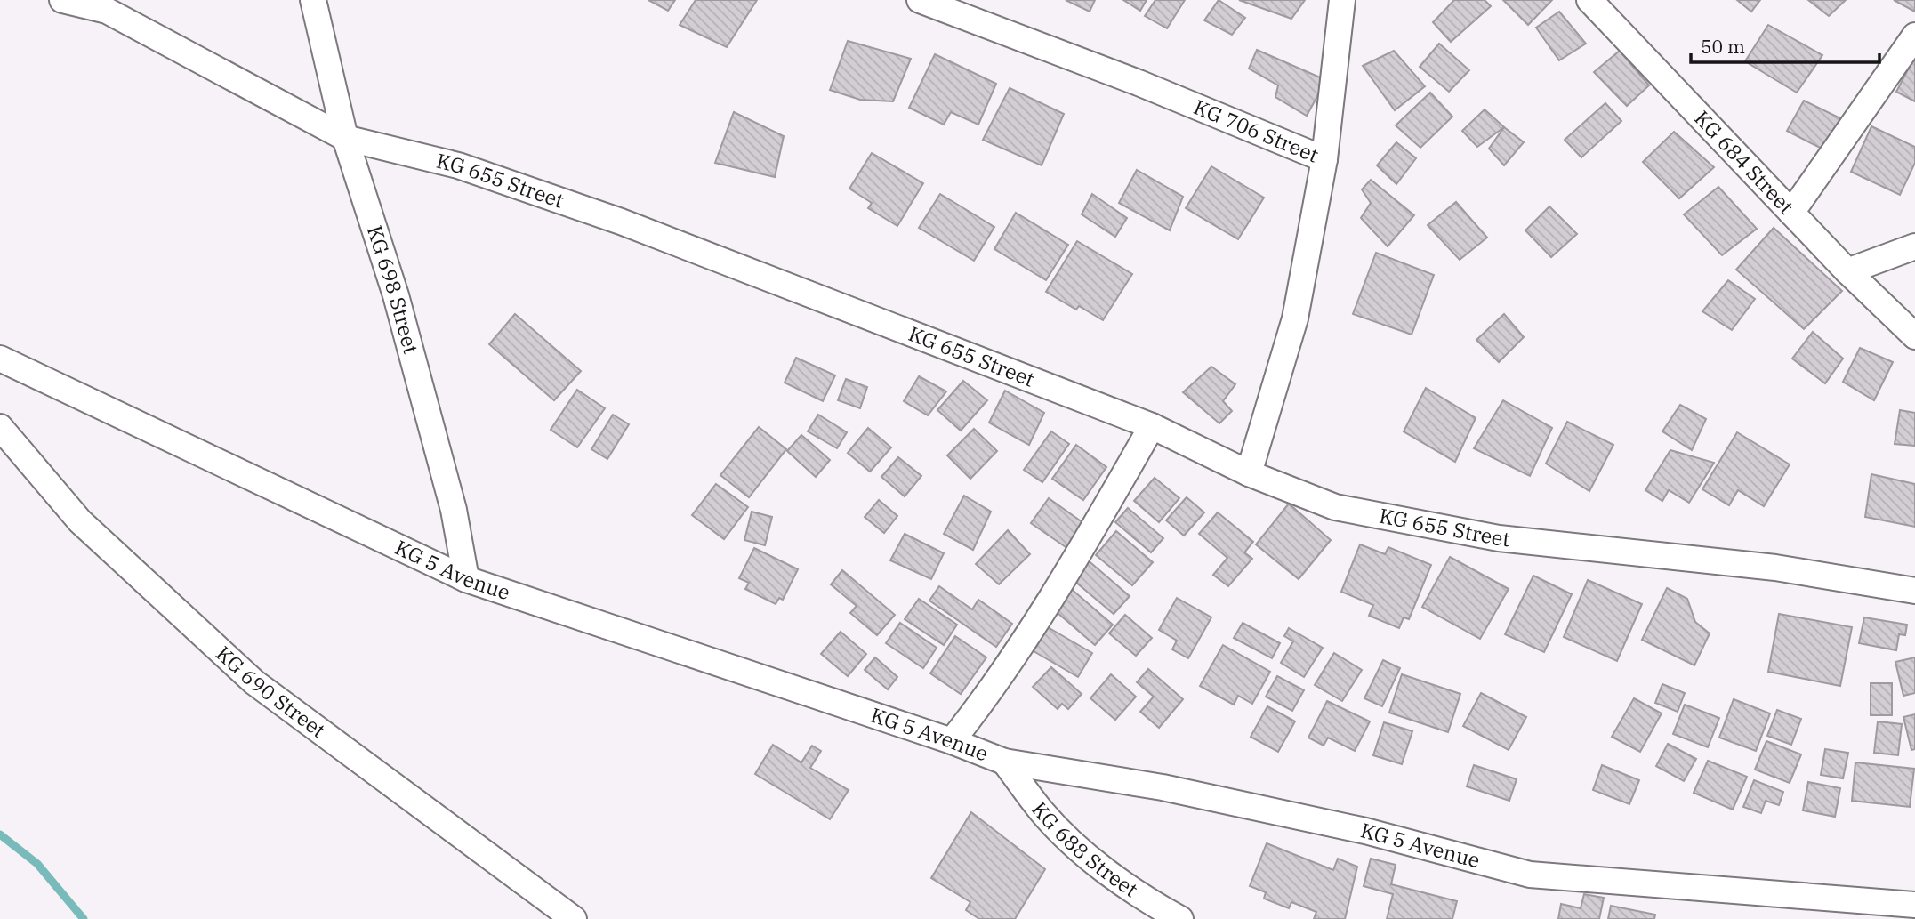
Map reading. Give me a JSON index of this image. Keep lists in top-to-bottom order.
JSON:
{
  "streets": {
    "street": [
      "KG 706 Street",
      "KG 684 Street",
      "KG 655 Street",
      "KG 698 Street",
      "KG 5 Avenue",
      "KG 690 Street",
      "KG 688 Street"
    ]
  },
  "crossings": [
    ["KG 706 Street", "KG 655 Street"],
    ["KG 655 Street", "KG 698 Street"],
    ["KG 698 Street", "KG 5 Avenue"],
    ["KG 5 Avenue", "KG 688 Street"]
  ],
  "scale_bar": "50 m"
}
